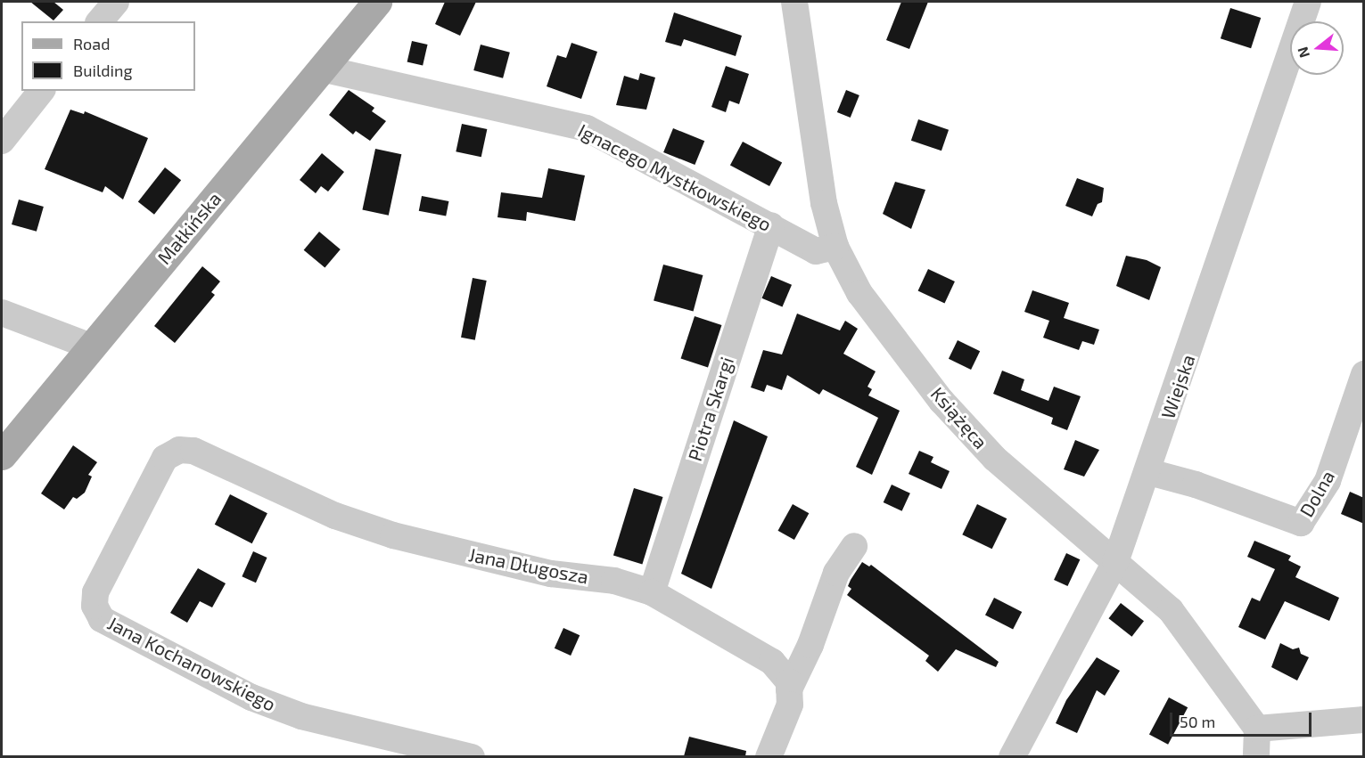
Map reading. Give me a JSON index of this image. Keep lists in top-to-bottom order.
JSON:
{
  "streets": {
    "main road": ["Małkińska"],
    "street": [
      "Ignacego Mystkowskiego",
      "Wiejska",
      "Piotra Skargi",
      "Książęca",
      "Dolna",
      "Jana Długosza",
      "Jana Kochanowskiego"
    ]
  },
  "crossings": [
    ["Ignacego Mystkowskiego", "Małkińska"],
    ["Ignacego Mystkowskiego", "Piotra Skargi"],
    ["Ignacego Mystkowskiego", "Książęca"],
    ["Wiejska", "Książęca"],
    ["Wiejska", "Dolna"],
    ["Piotra Skargi", "Jana Długosza"],
    ["Jana Długosza", "Jana Kochanowskiego"]
  ],
  "legend": ["Road", "Building"],
  "scale_bar": "50 m",
  "north": "left"
}
